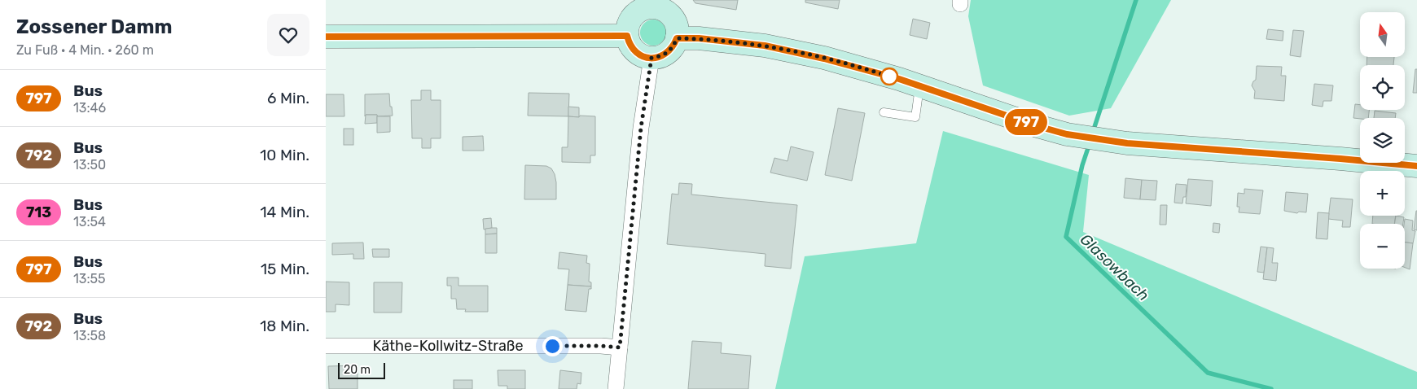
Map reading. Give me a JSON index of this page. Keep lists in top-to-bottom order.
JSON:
{
  "streets": {
    "street": ["Käthe-Kollwitz-Straße"]
  },
  "water": ["Glasowbach"],
  "lines": ["bus line 797"],
  "scale_bar": "20 m",
  "north": "top",
  "page": {
    "heading": ["Zossener Damm", "Zu Fuß · 4 Min. · 260 m"],
    "on_map": "797",
    "map_buttons": ["+", "−"],
    "list": [
      {
        "mark": "797",
        "name": "Bus",
        "note": "13:46",
        "value": "6 Min."
      },
      {
        "mark": "792",
        "name": "Bus",
        "note": "13:50",
        "value": "10 Min."
      },
      {
        "mark": "713",
        "name": "Bus",
        "note": "13:54",
        "value": "14 Min."
      },
      {
        "mark": "797",
        "name": "Bus",
        "note": "13:55",
        "value": "15 Min."
      },
      {
        "mark": "792",
        "name": "Bus",
        "note": "13:58",
        "value": "18 Min."
      }
    ],
    "scale": "20 m"
  }
}
